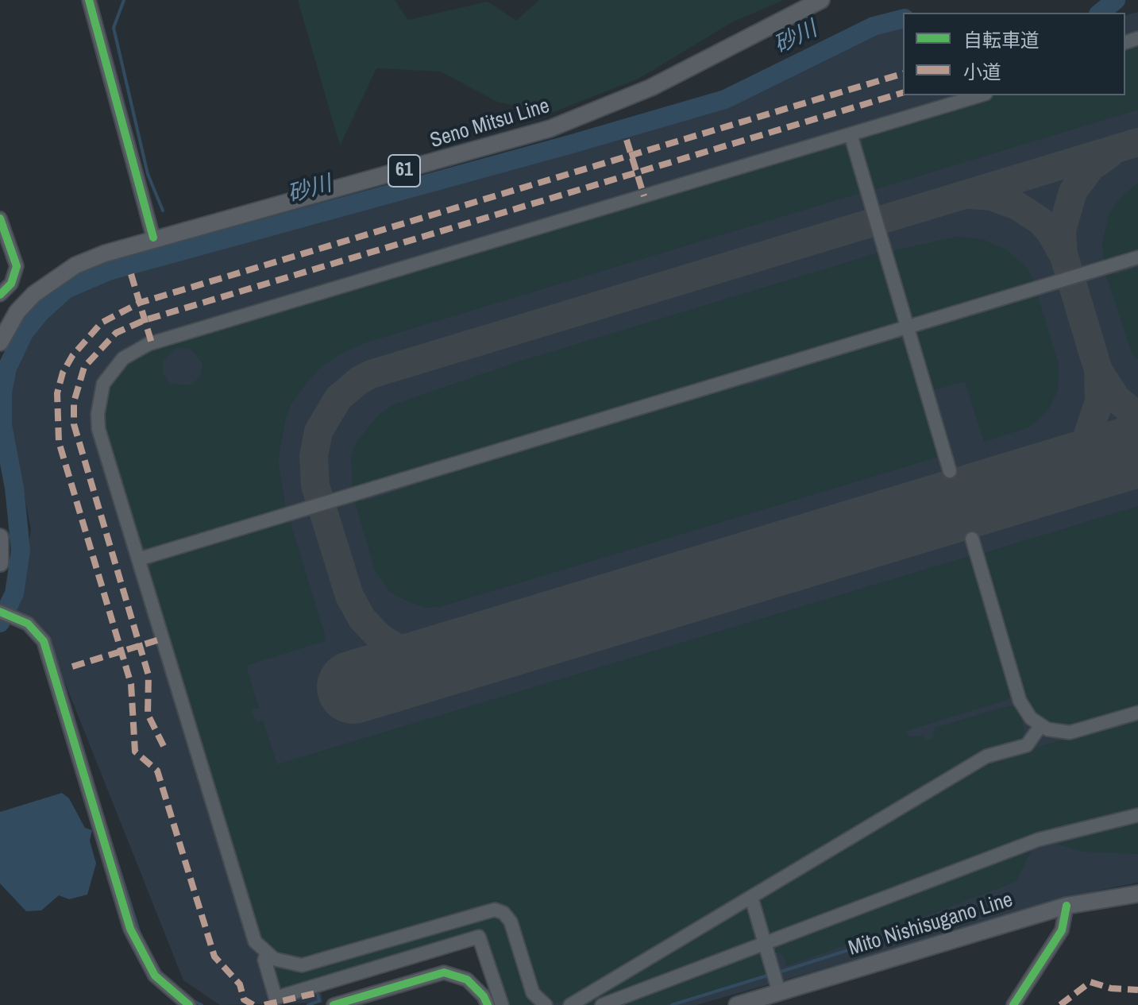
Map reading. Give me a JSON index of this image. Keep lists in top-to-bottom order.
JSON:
{
  "streets": {
    "main road": ["Seno Mitsu Line", "61", "Mito Nishisugano Line"]
  },
  "water": ["砂川"],
  "legend": ["自転車道", "小道"]
}
